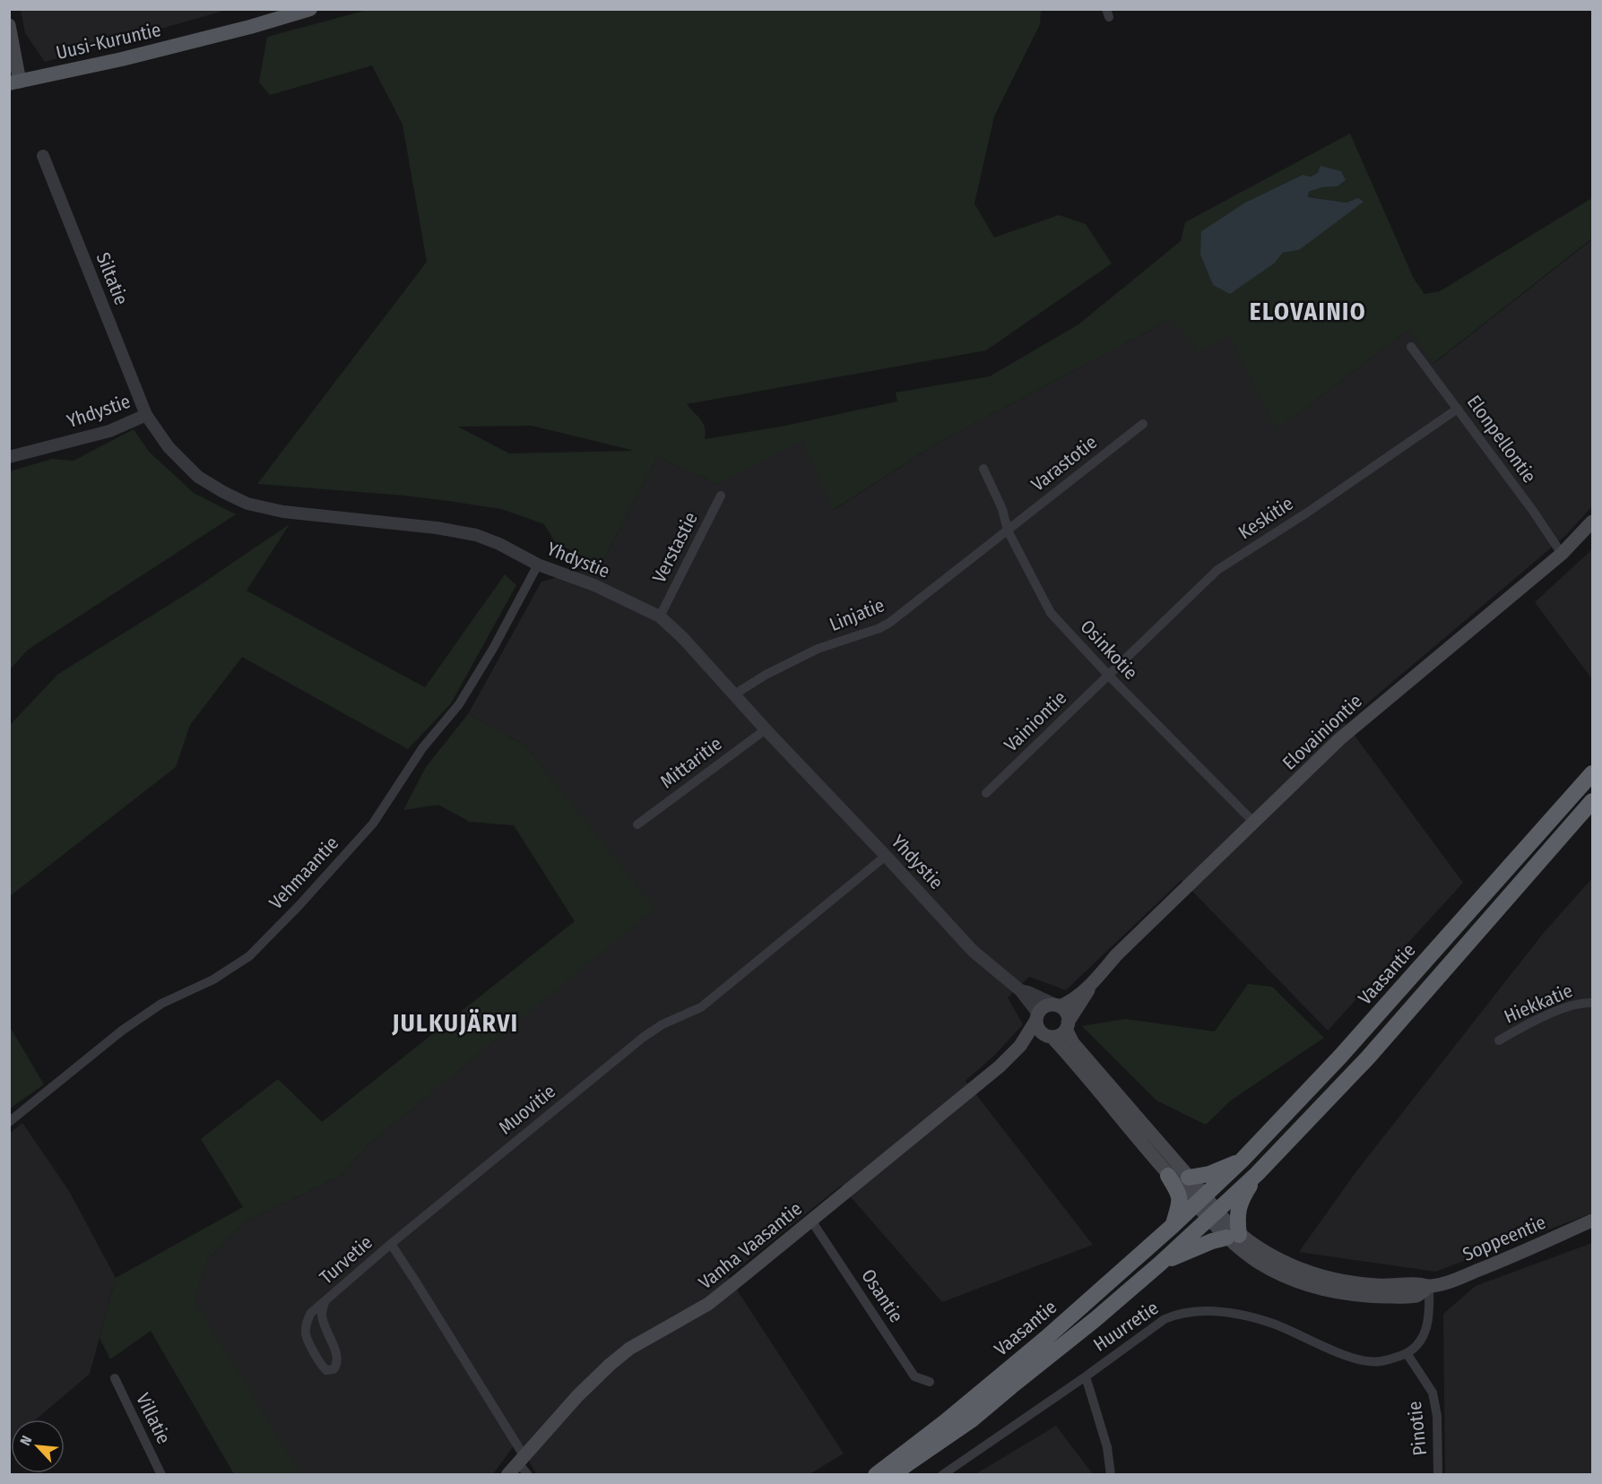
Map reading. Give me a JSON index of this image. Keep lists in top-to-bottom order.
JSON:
{
  "streets": {
    "highway": ["Vaasantie"],
    "main road": [
      "Uusi-Kuruntie",
      "Elovainiontie",
      "Soppeentie",
      "Vanha Vaasantie"
    ],
    "street": [
      "Siltatie",
      "Yhdystie",
      "Elonpellontie",
      "Varastotie",
      "Keskitie",
      "Verstastie",
      "Linjatie",
      "Osinkotie",
      "Vainiontie",
      "Mittaritie",
      "Vehmaantie",
      "Hiekkatie",
      "Muovitie",
      "Turvetie",
      "Osantie",
      "Huurretie",
      "Villatie",
      "Pinotie"
    ]
  },
  "crossings": [
    ["Siltatie", "Yhdystie"],
    ["Yhdystie", "Verstastie"],
    ["Yhdystie", "Linjatie"],
    ["Yhdystie", "Elovainiontie"],
    ["Yhdystie", "Mittaritie"],
    ["Yhdystie", "Vehmaantie"],
    ["Yhdystie", "Muovitie"],
    ["Yhdystie", "Vanha Vaasantie"],
    ["Elonpellontie", "Keskitie"],
    ["Elonpellontie", "Elovainiontie"],
    ["Varastotie", "Linjatie"],
    ["Varastotie", "Osinkotie"],
    ["Keskitie", "Osinkotie"],
    ["Keskitie", "Vainiontie"],
    ["Linjatie", "Osinkotie"],
    ["Osinkotie", "Vainiontie"],
    ["Osinkotie", "Elovainiontie"],
    ["Elovainiontie", "Vanha Vaasantie"],
    ["Vaasantie", "Soppeentie"],
    ["Muovitie", "Turvetie"],
    ["Soppeentie", "Huurretie"],
    ["Vanha Vaasantie", "Osantie"],
    ["Huurretie", "Pinotie"]
  ],
  "districts": ["ELOVAINIO", "JULKUJÄRVI"],
  "north": "top left"
}
